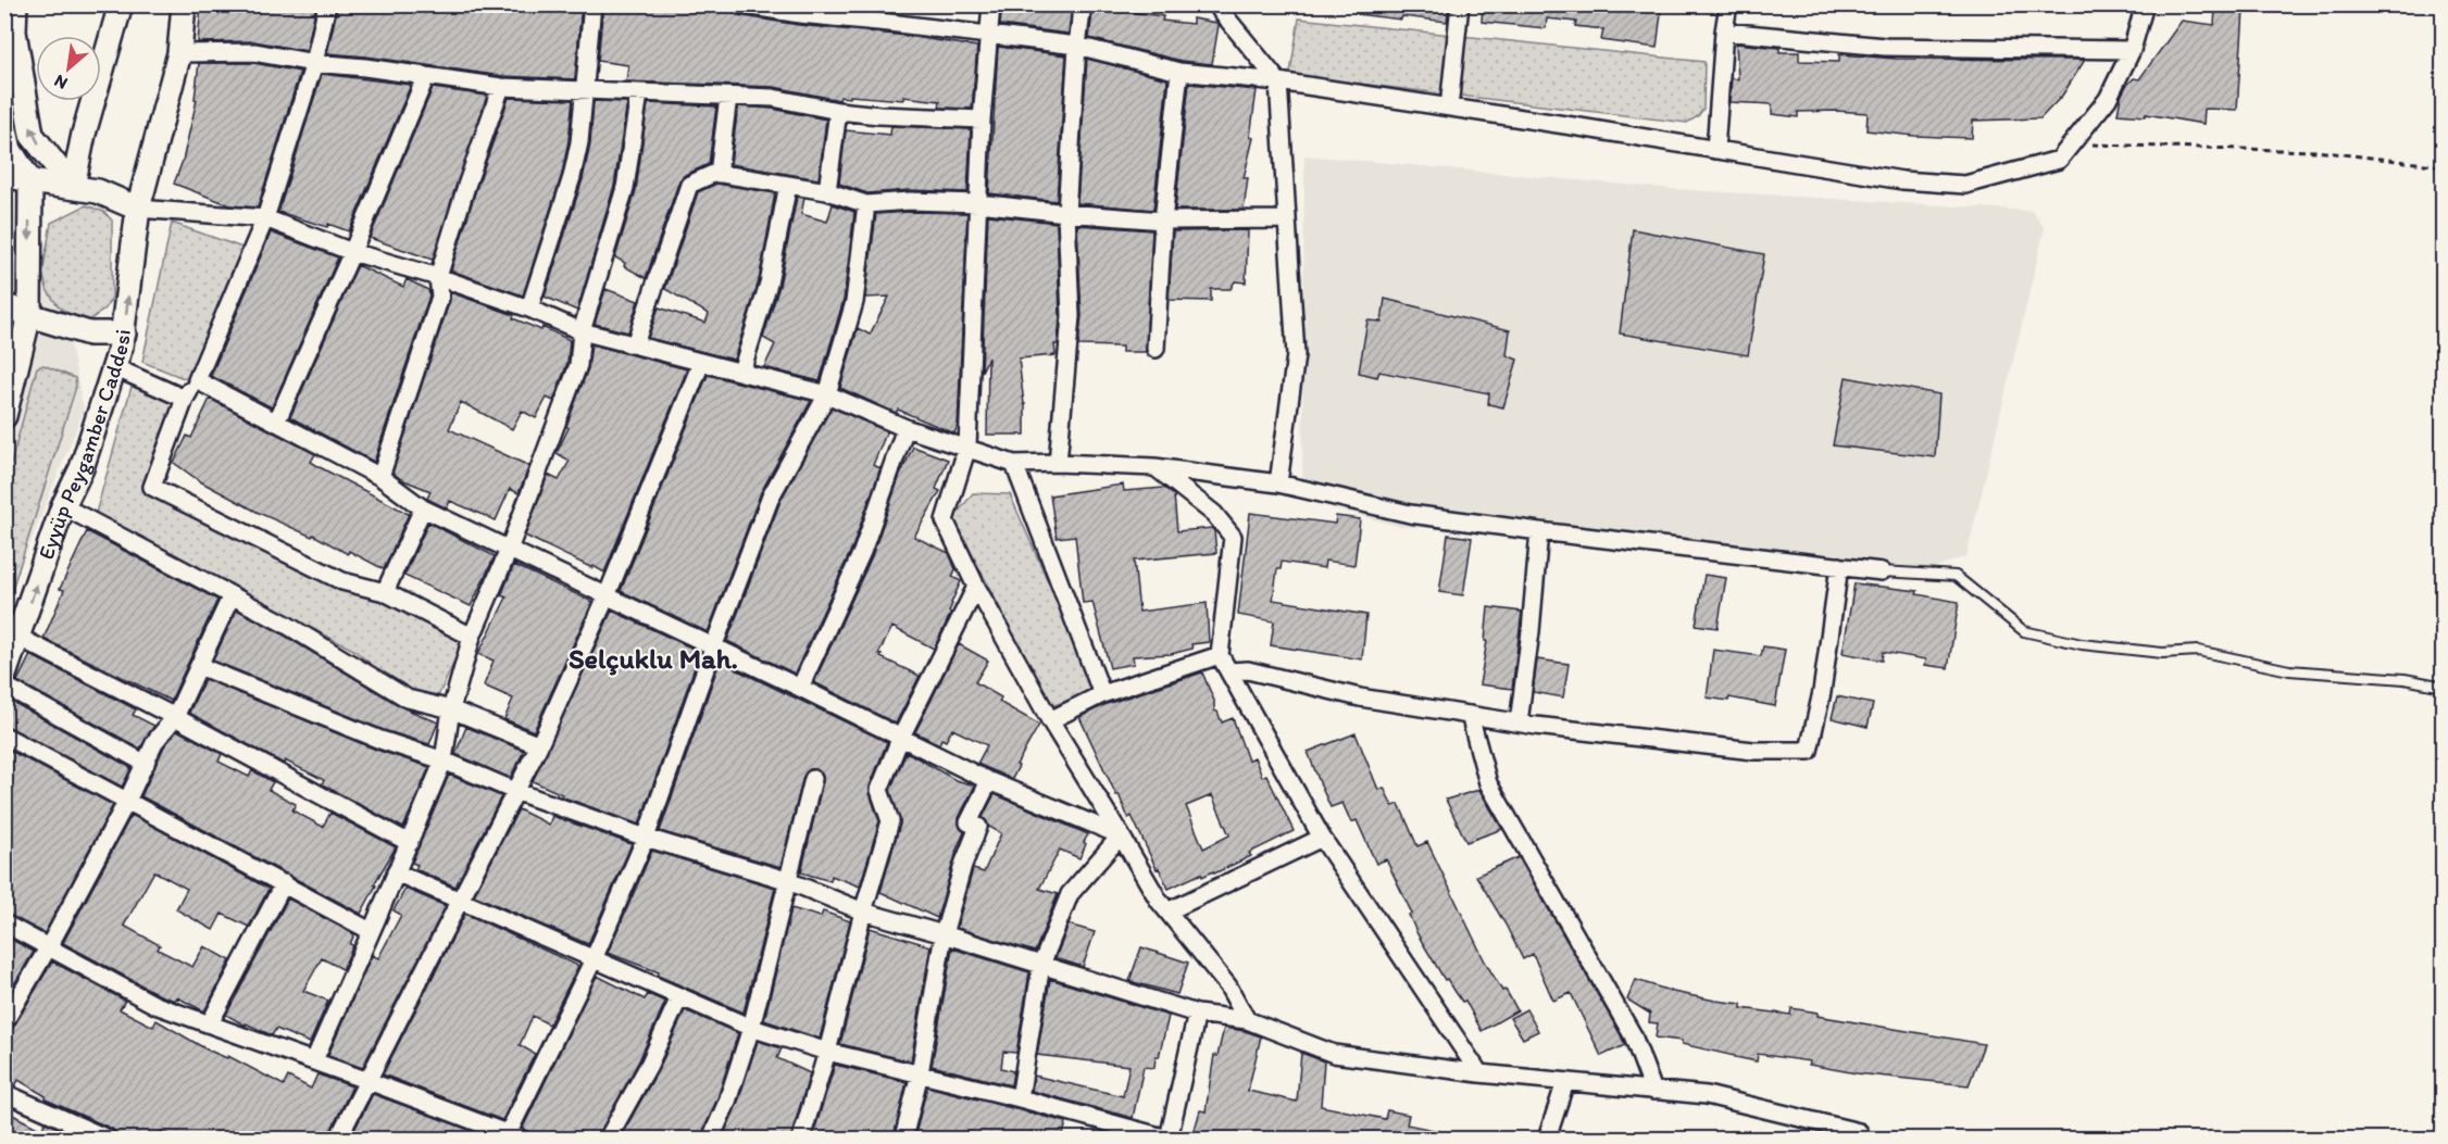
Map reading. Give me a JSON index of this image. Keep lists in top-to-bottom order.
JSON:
{
  "streets": {
    "main road": ["Eyyüp Peygamber Caddesi"]
  },
  "districts": ["Selçuklu Mah."],
  "north": "bottom left"
}
